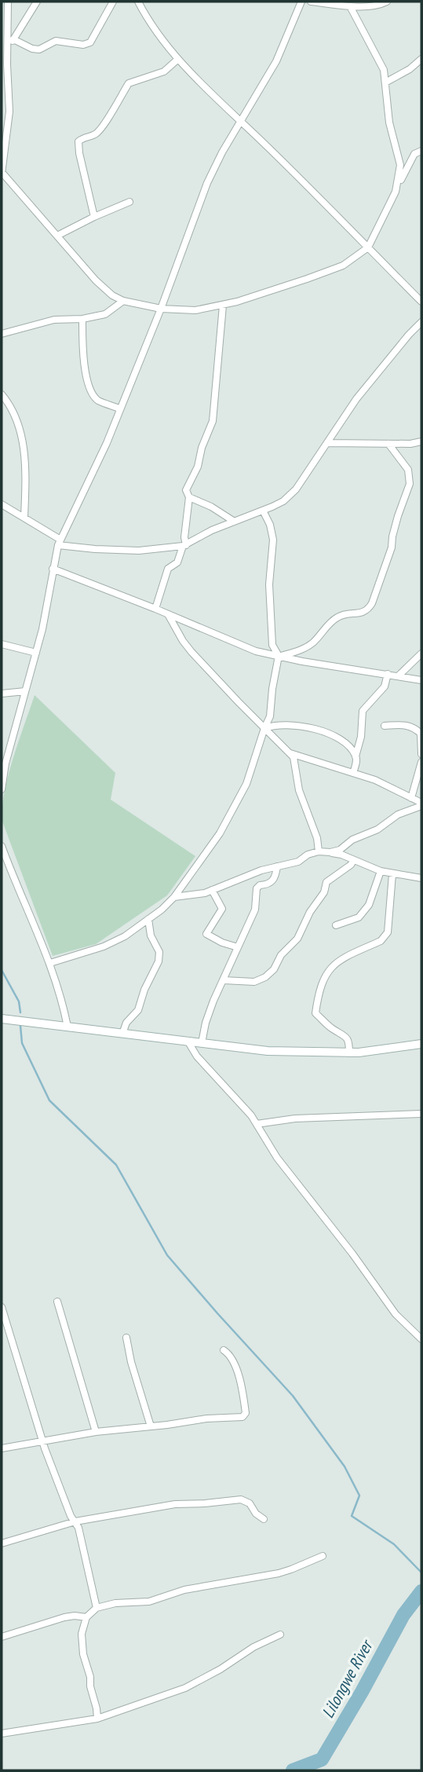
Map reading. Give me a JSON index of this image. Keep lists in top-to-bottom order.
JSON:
{
  "water": ["Lilongwe River"]
}
